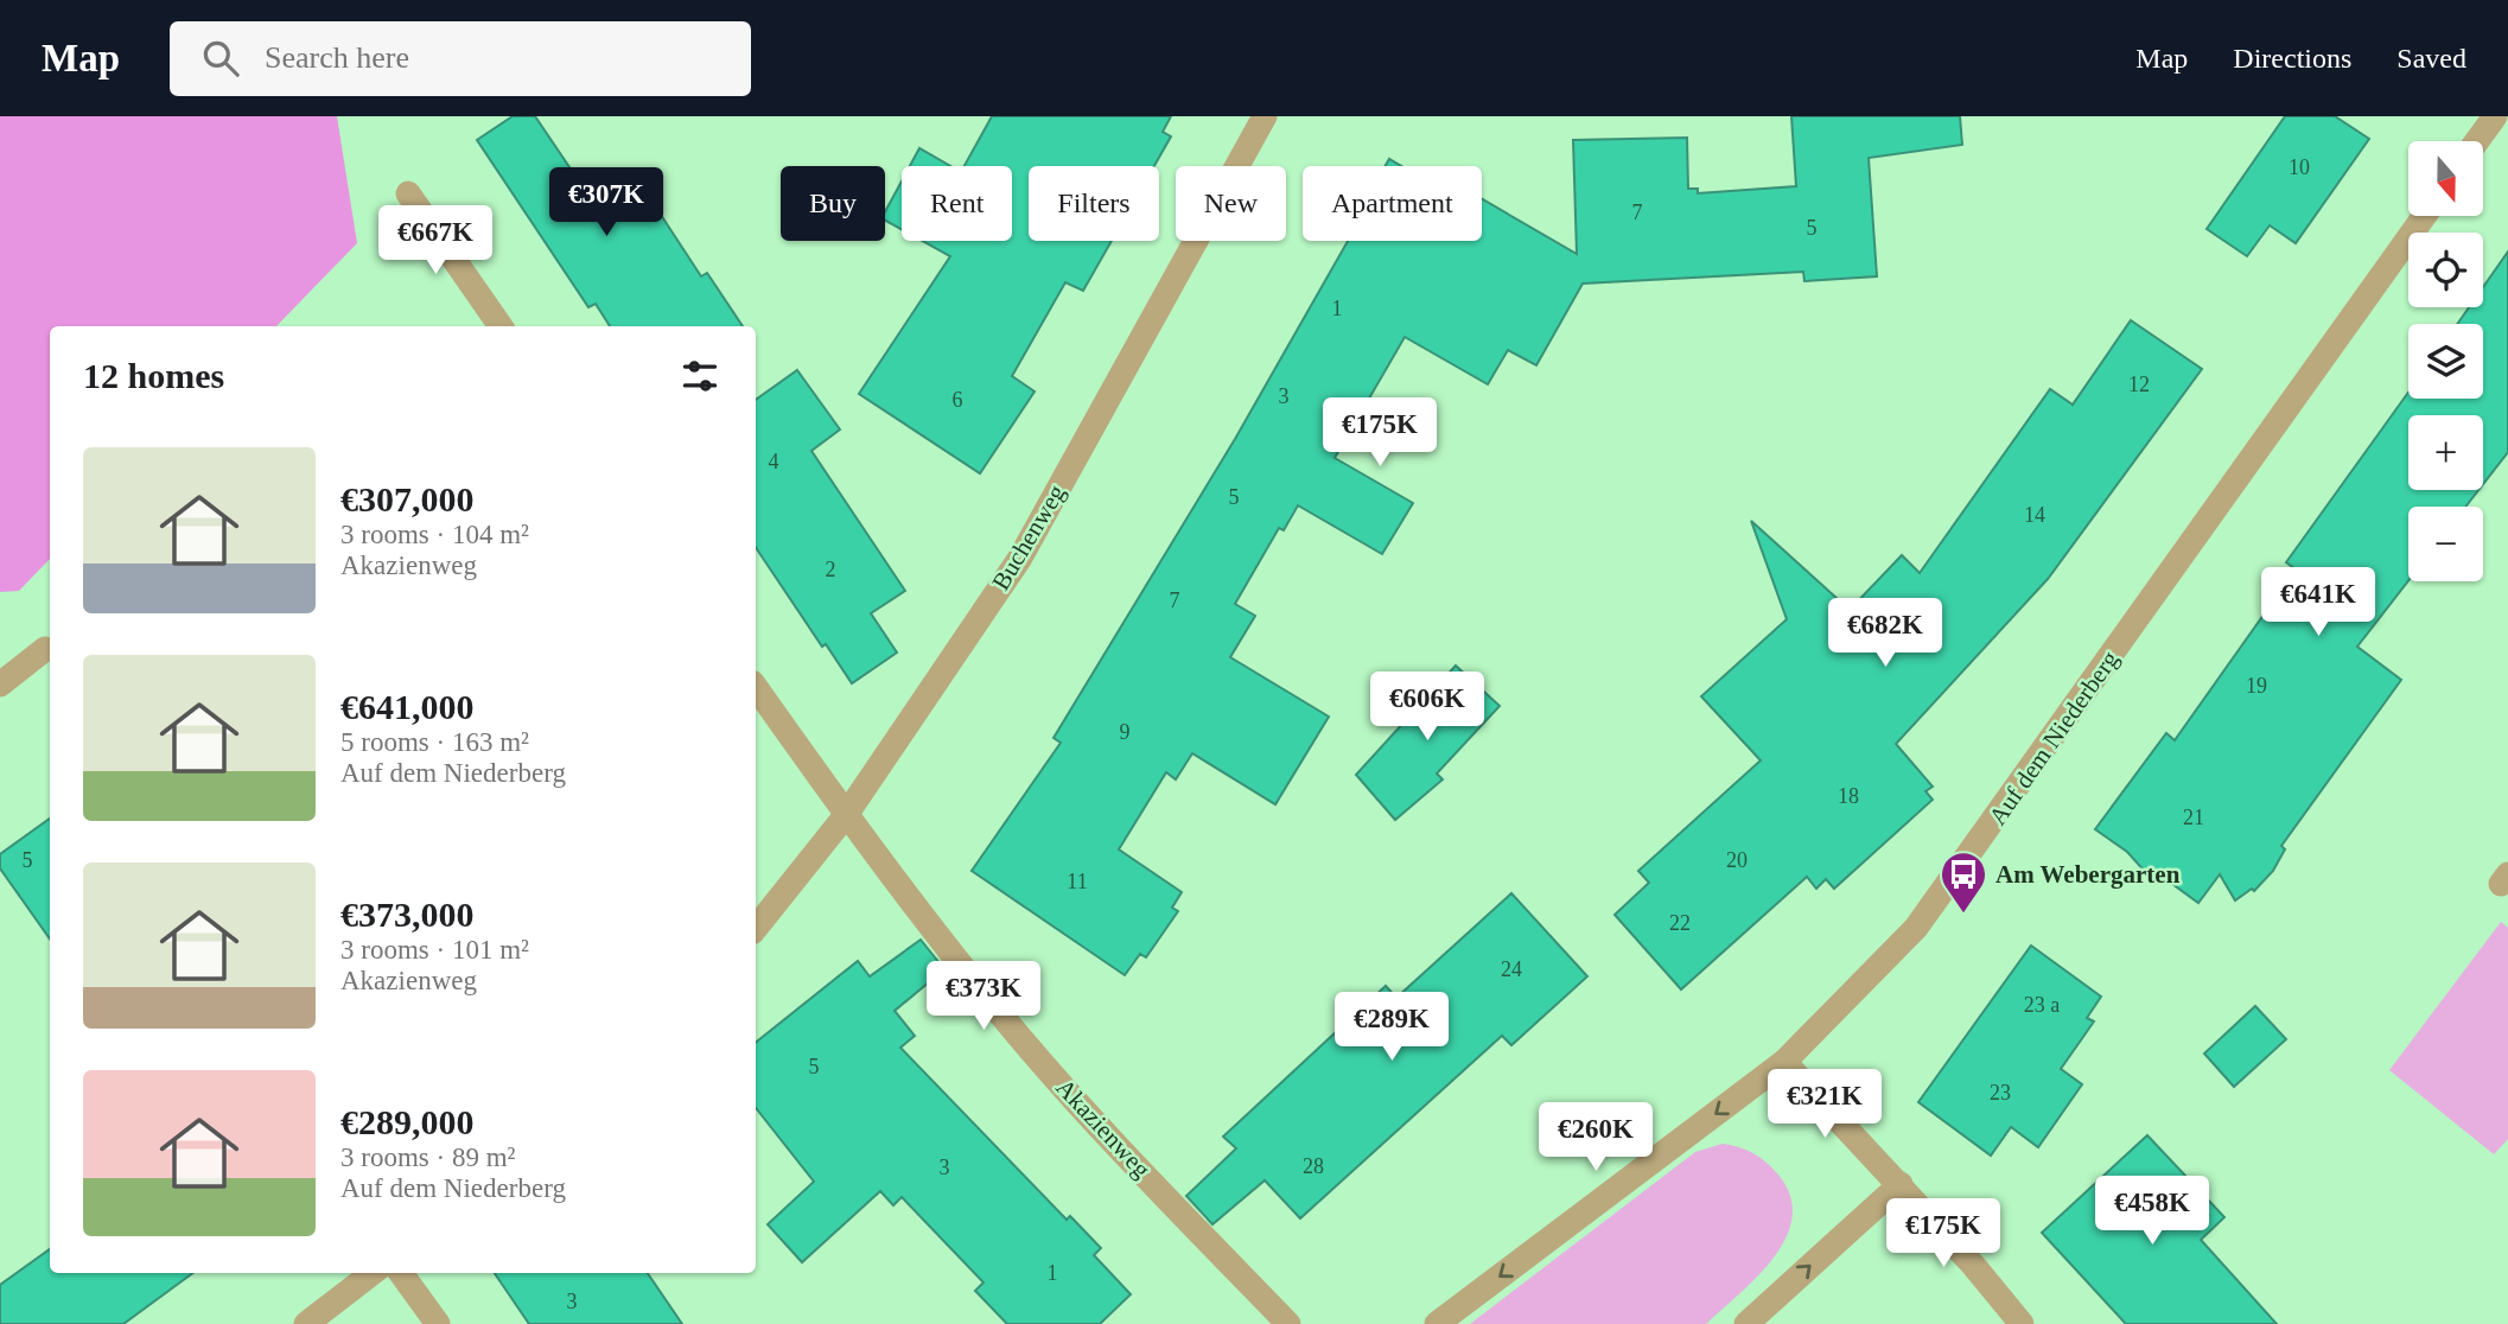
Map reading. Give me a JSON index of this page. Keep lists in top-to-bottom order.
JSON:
{
  "streets": {
    "street": ["Buchenweg", "Auf dem Niederberg", "Akazienweg"]
  },
  "crossings": [
    ["Buchenweg", "Akazienweg"]
  ],
  "places": {
    "bus stop": ["Am Webergarten"]
  },
  "house_numbers": [
    "10",
    "7",
    "5",
    "1",
    "12",
    "3",
    "6",
    "4",
    "5",
    "14",
    "2",
    "7",
    "19",
    "9",
    "18",
    "21",
    "5",
    "20",
    "11",
    "22",
    "24",
    "23 a",
    "5",
    "23",
    "28",
    "3",
    "1",
    "3"
  ],
  "north": "bottom",
  "page": {
    "header": "Map",
    "search": "Search here",
    "nav": ["Map", "Directions", "Saved"],
    "map_buttons": ["+", "−"],
    "chip": [
      "Buy",
      "Rent",
      "Filters",
      "New",
      "Apartment"
    ],
    "price": [
      "€307K",
      "€667K",
      "€175K",
      "€641K",
      "€682K",
      "€606K",
      "€373K",
      "€289K",
      "€321K",
      "€260K",
      "€458K",
      "€175K"
    ],
    "heading": "12 homes",
    "list": [
      {
        "name": "€307,000",
        "note": "3 rooms · 104 m² · Akazienweg"
      },
      {
        "name": "€641,000",
        "note": "5 rooms · 163 m² · Auf dem Niederberg"
      },
      {
        "name": "€373,000",
        "note": "3 rooms · 101 m² · Akazienweg"
      },
      {
        "name": "€289,000",
        "note": "3 rooms · 89 m² · Auf dem Niederberg"
      }
    ]
  }
}
